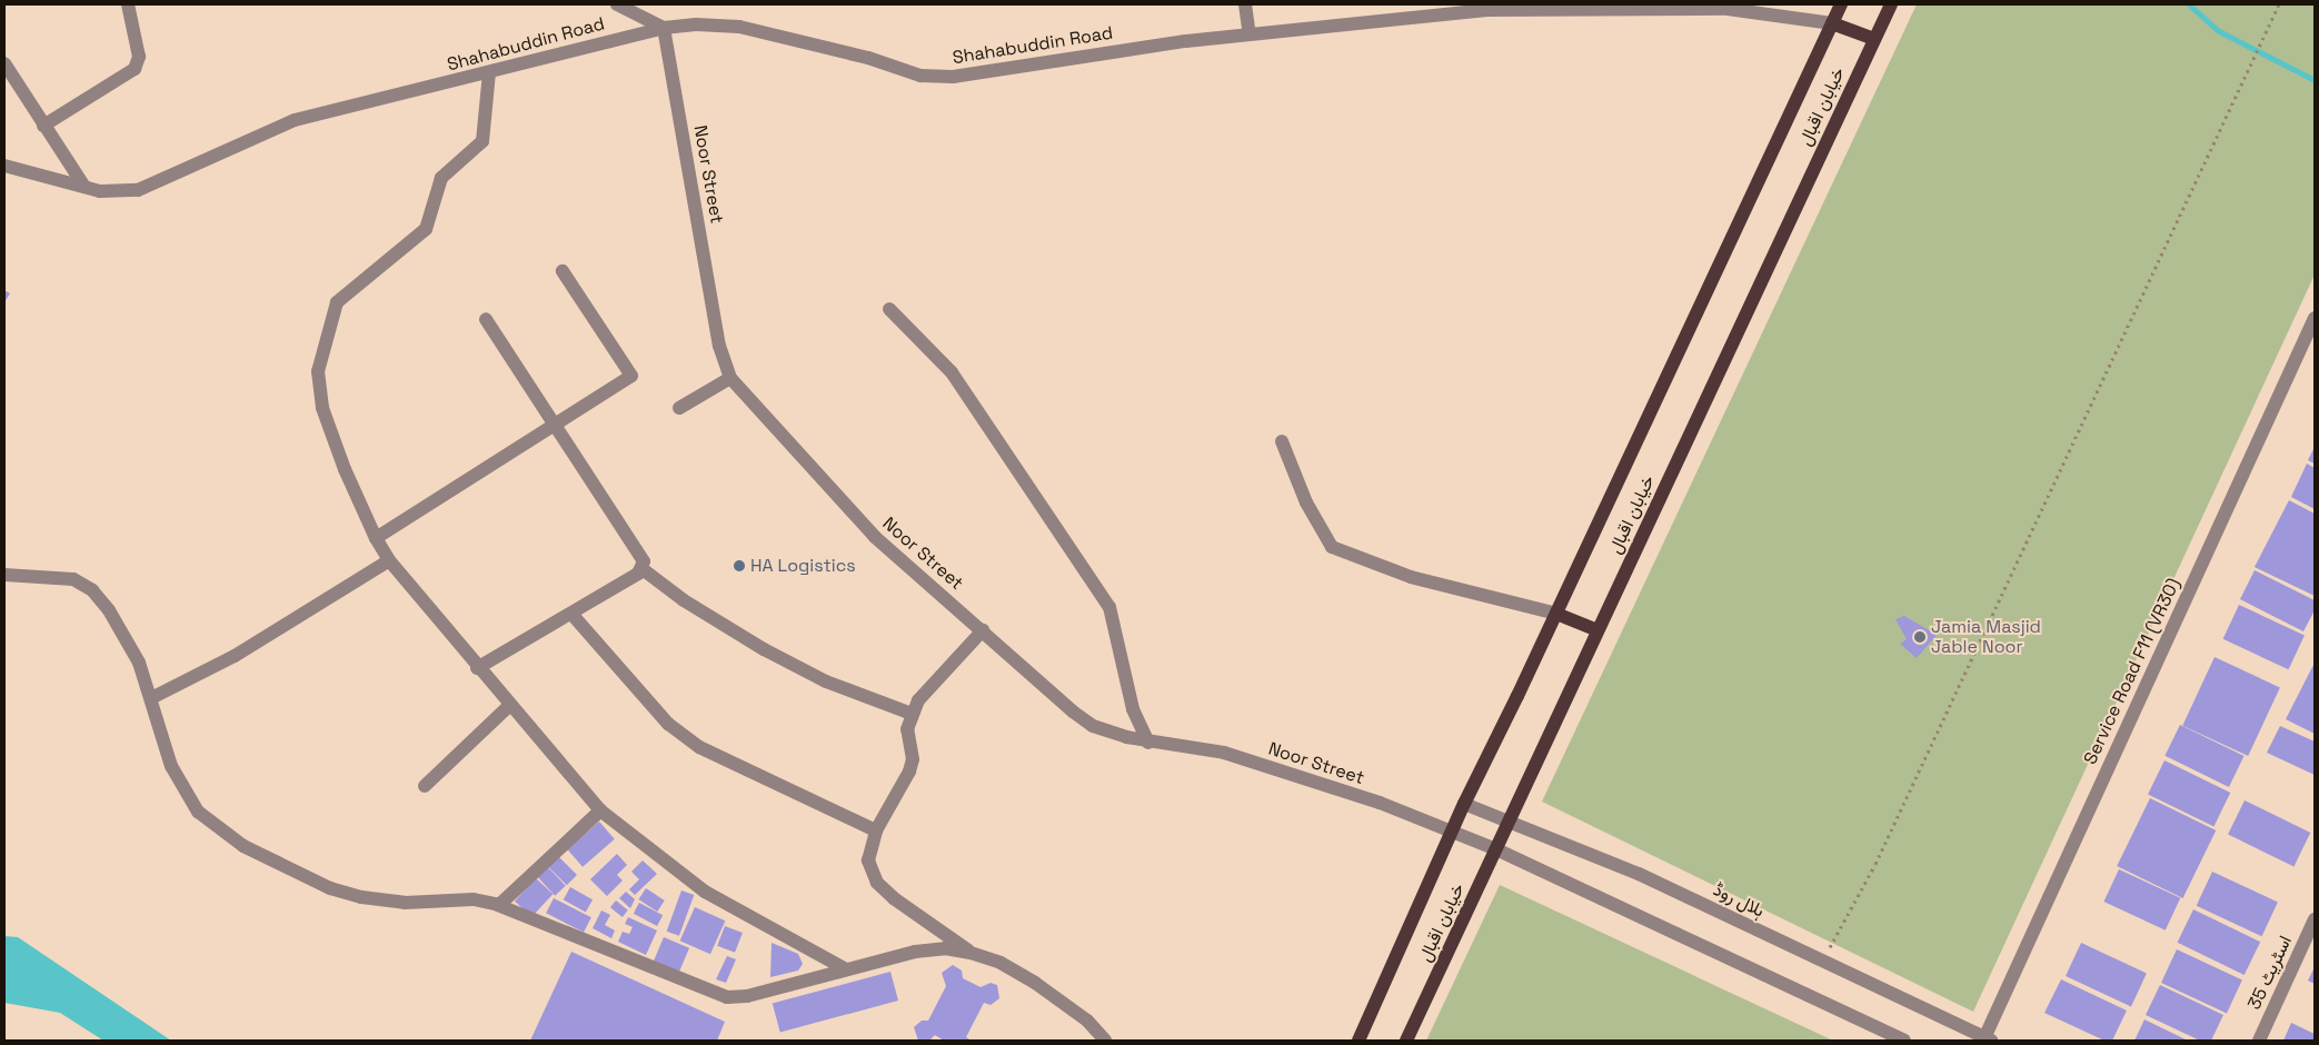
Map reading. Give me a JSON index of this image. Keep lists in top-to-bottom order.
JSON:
{
  "streets": {
    "main road": ["خیابان اقبال"],
    "street": [
      "Shahabuddin Road",
      "Noor Street",
      "Service Road F11 (VR30)",
      "ہلال روڈ",
      "اسٹریٹ 35"
    ]
  },
  "crossings": [
    ["Shahabuddin Road", "خیابان اقبال"],
    ["Shahabuddin Road", "Noor Street"],
    ["خیابان اقبال", "Noor Street"],
    ["خیابان اقبال", "ہلال روڈ"],
    ["Service Road F11 (VR30)", "ہلال روڈ"]
  ],
  "places": ["HA Logistics", "Jamia Masjid Jable Noor"]
}
